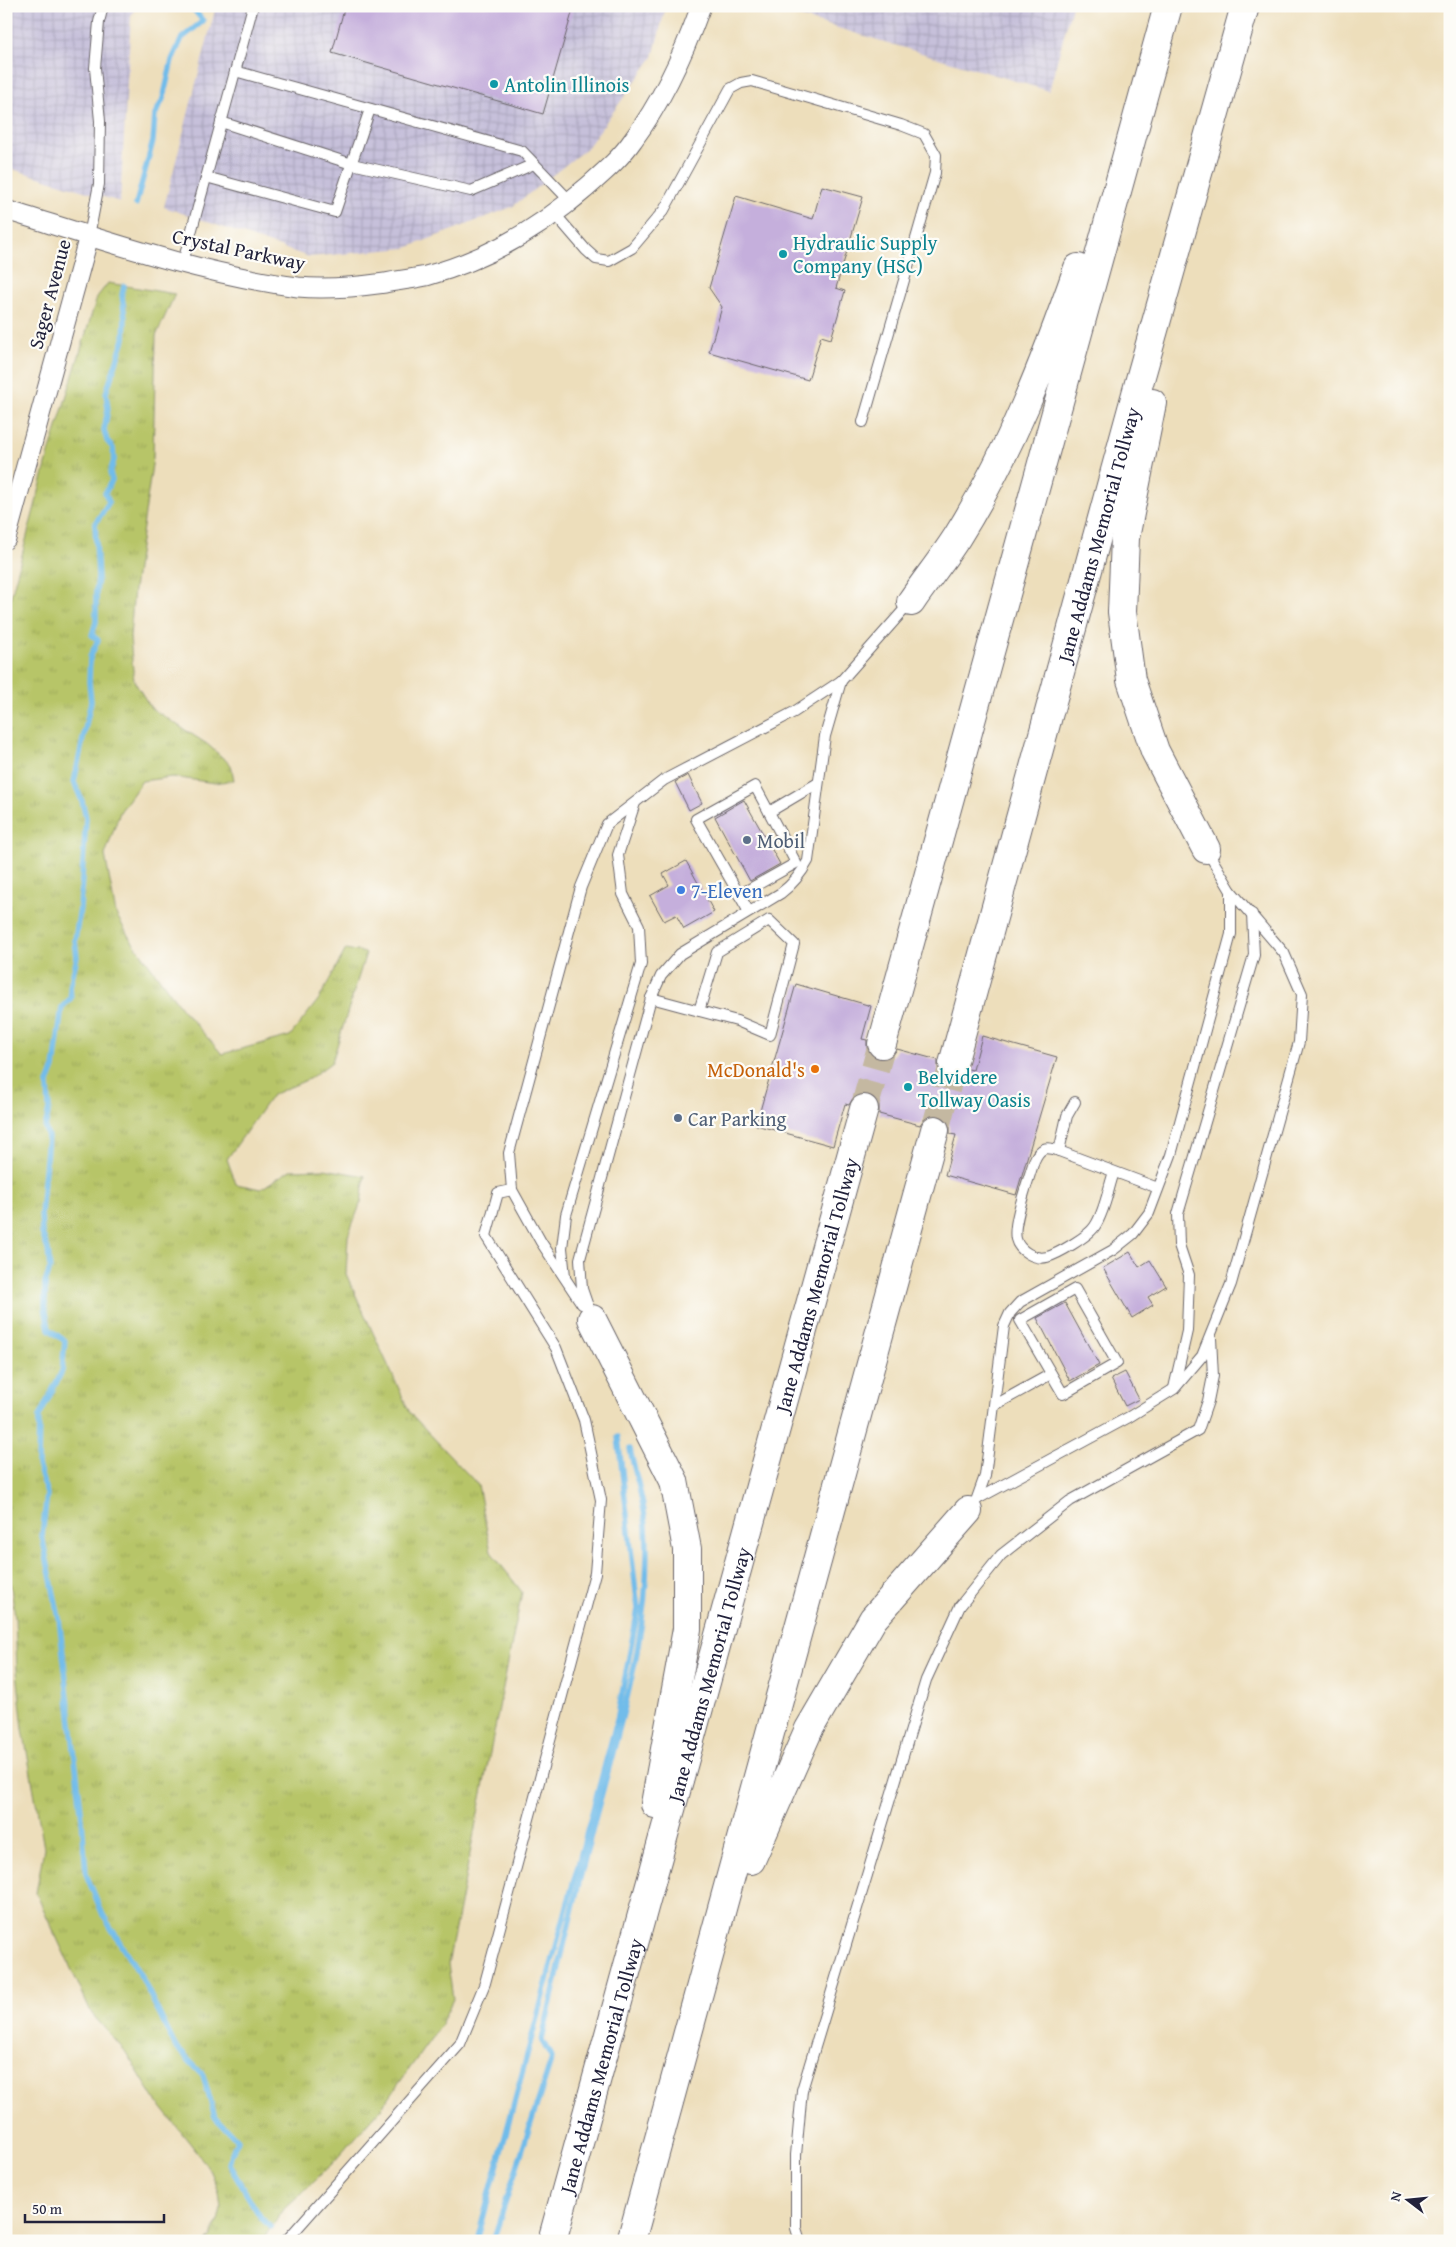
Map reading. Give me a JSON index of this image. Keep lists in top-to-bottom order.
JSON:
{
  "streets": {
    "highway": ["Jane Addams Memorial Tollway"],
    "street": ["Crystal Parkway", "Sager Avenue"]
  },
  "crossings": [
    ["Crystal Parkway", "Sager Avenue"]
  ],
  "places": [
    "Antolin Illinois",
    "Hydraulic Supply Company (HSC)",
    "Mobil",
    "7-Eleven",
    "McDonald's",
    "Belvidere Tollway Oasis",
    "Car Parking"
  ],
  "scale_bar": "50 m",
  "north": "left"
}
